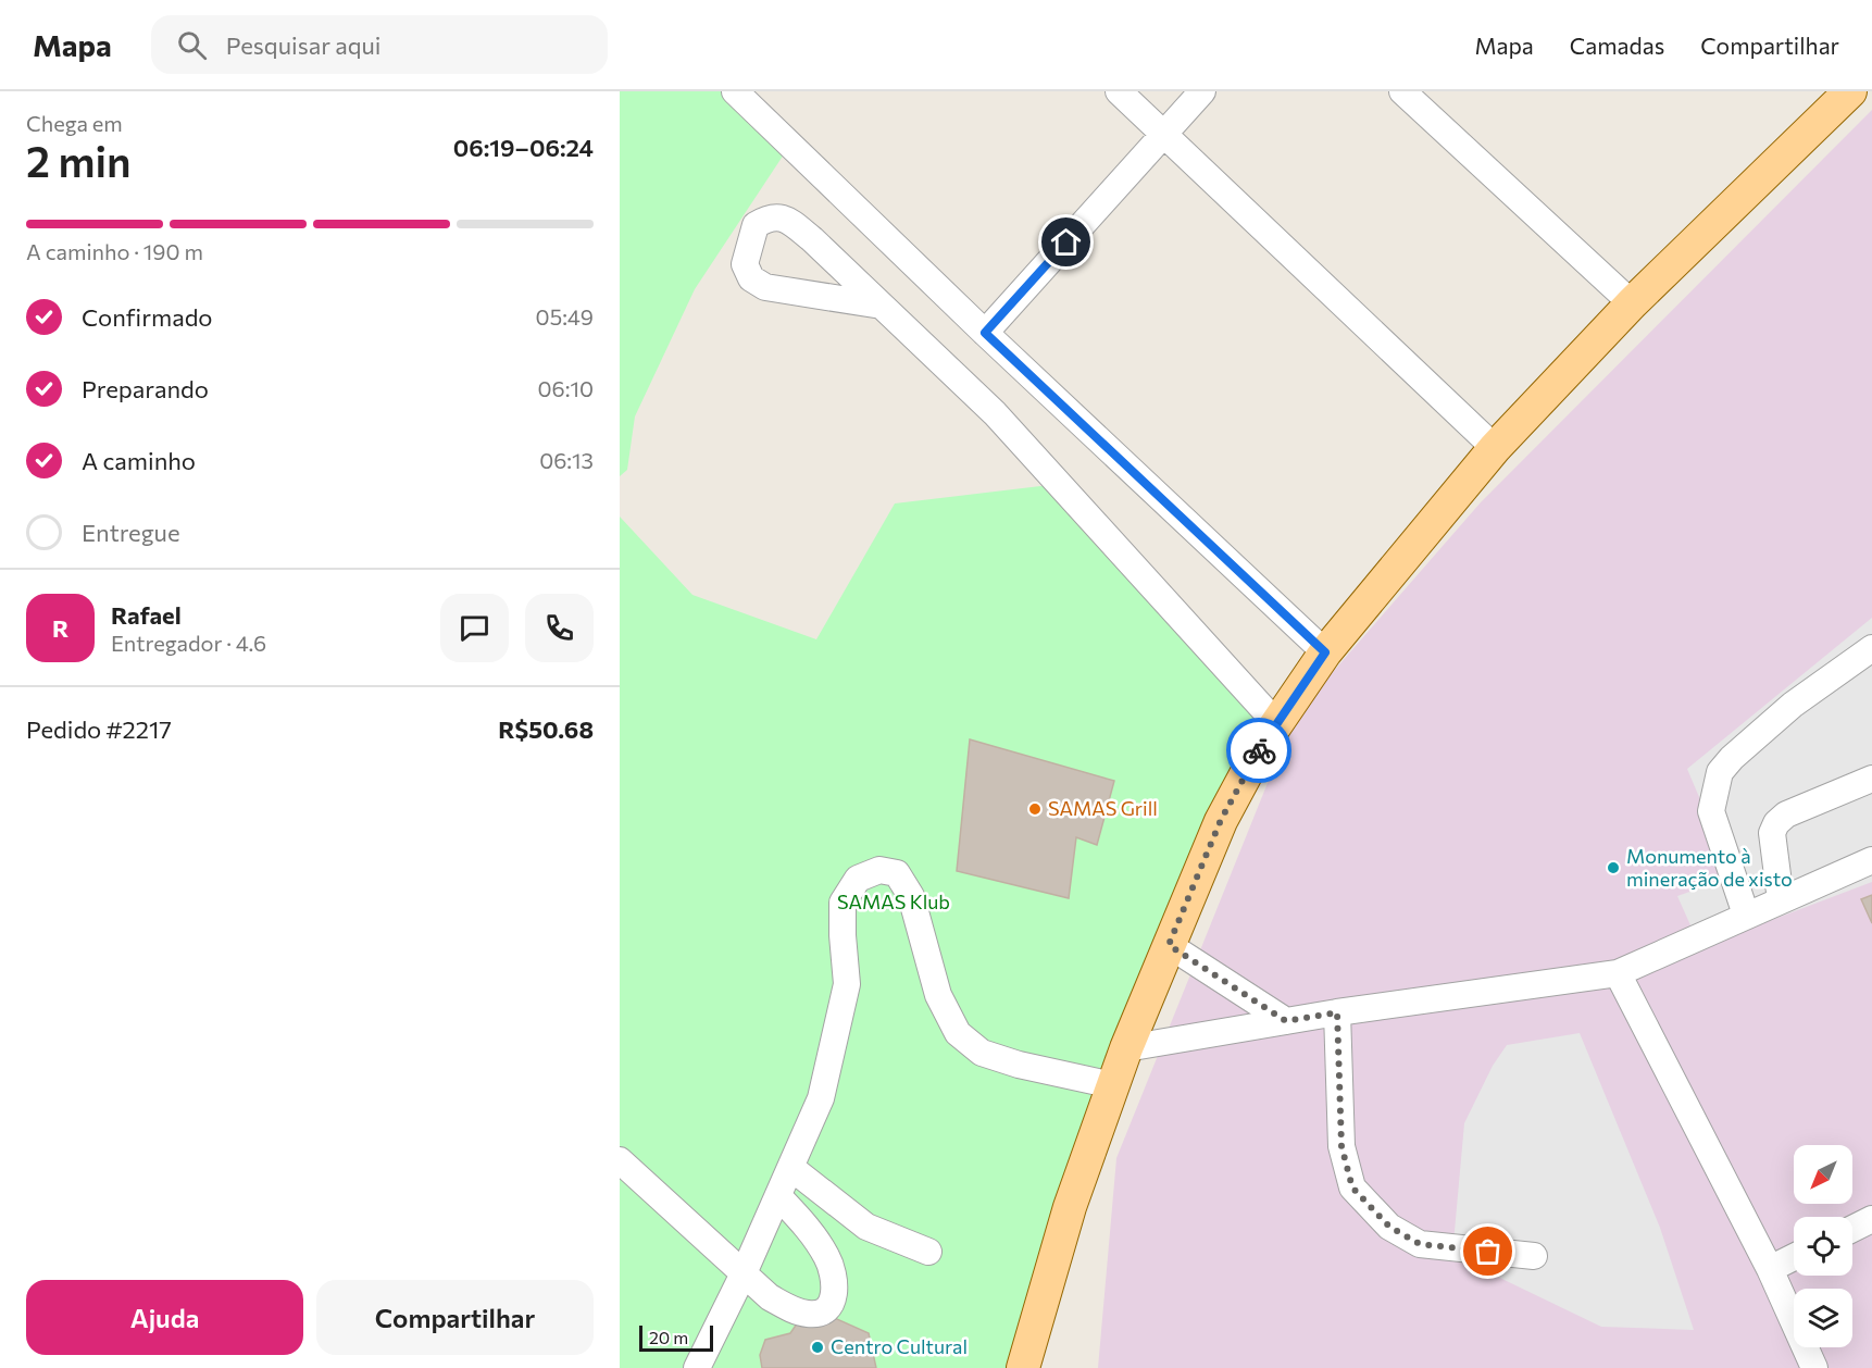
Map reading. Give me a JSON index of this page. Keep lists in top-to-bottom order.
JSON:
{
  "parks": ["SAMAS Klub"],
  "places": ["SAMAS Grill", "Monumento à mineração de xisto", "Centro Cultural"],
  "scale_bar": "20 m",
  "north": "bottom left",
  "page": {
    "header": "Mapa",
    "search": "Pesquisar aqui",
    "nav": ["Mapa", "Camadas", "Compartilhar"],
    "heading": ["2 min", "Chega em", "06:19–06:24"],
    "panel": [
      "Rafael",
      "Entregador · 4.6",
      "Pedido #2217",
      "R$50.68"
    ],
    "bar": "A caminho · 190 m",
    "list": [
      ["Confirmado", "05:49"],
      ["Preparando", "06:10"],
      ["A caminho", "06:13"],
      "Entregue"
    ],
    "round": "R",
    "buttons": ["Ajuda", "Compartilhar"],
    "scale": "20 m"
  }
}
